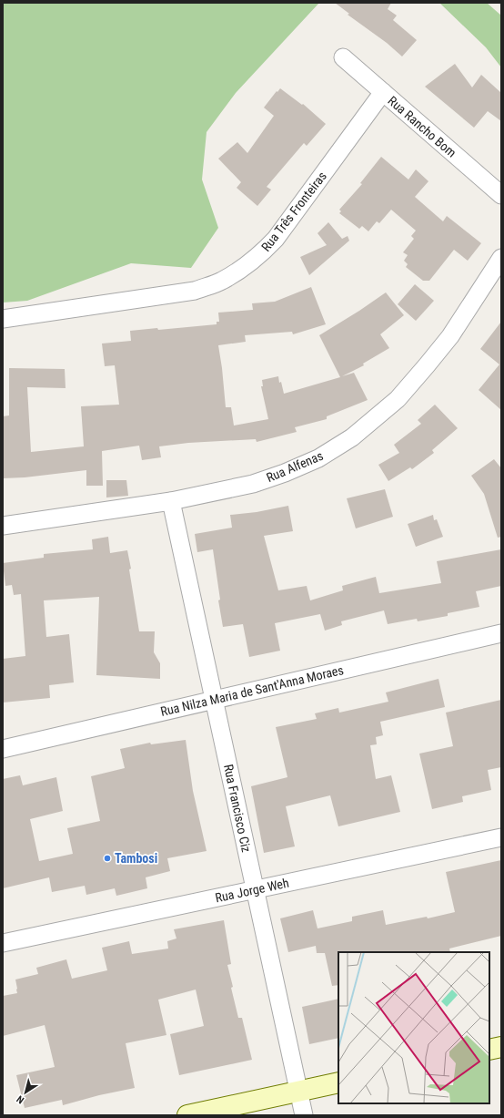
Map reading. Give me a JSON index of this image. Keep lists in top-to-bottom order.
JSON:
{
  "streets": {
    "street": [
      "Rua Rancho Bom",
      "Rua Três Fronteiras",
      "Rua Alfenas",
      "Rua Nilza Maria de Sant'Anna Moraes",
      "Rua Francisco Ciz",
      "Rua Jorge Weh"
    ]
  },
  "crossings": [
    ["Rua Rancho Bom", "Rua Três Fronteiras"],
    ["Rua Alfenas", "Rua Francisco Ciz"],
    ["Rua Nilza Maria de Sant'Anna Moraes", "Rua Francisco Ciz"],
    ["Rua Francisco Ciz", "Rua Jorge Weh"]
  ],
  "places": ["Tambosi"],
  "north": "bottom left"
}
